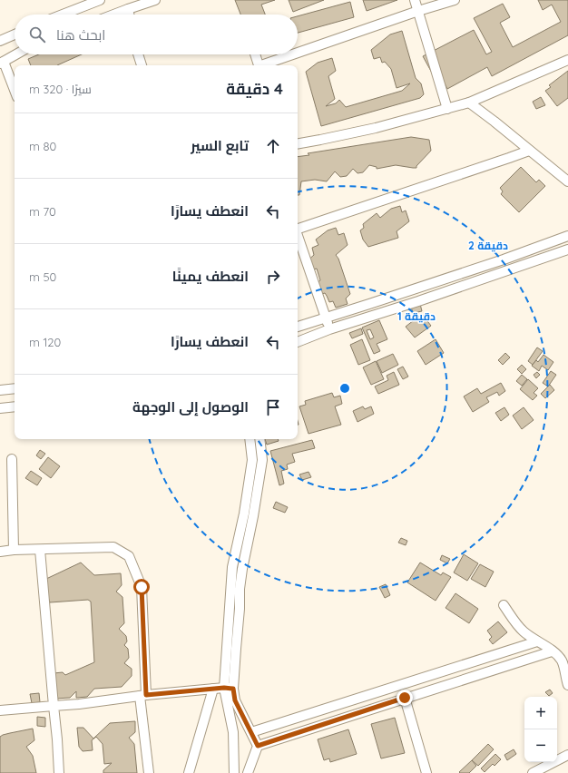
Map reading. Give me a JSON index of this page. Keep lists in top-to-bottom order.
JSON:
{
  "page": {
    "search": "ابحث هنا",
    "heading": ["4 دقيقة", "سيرًا · 320 m"],
    "list": [
      ["تابع السير", "80 m"],
      ["انعطف يسارًا", "70 m"],
      ["انعطف يمينًا", "50 m"],
      ["انعطف يسارًا", "120 m"],
      "الوصول إلى الوجهة"
    ],
    "map_buttons": ["+", "−"]
  },
  "rings": ["2 دقيقة", "1 دقيقة"]
}
